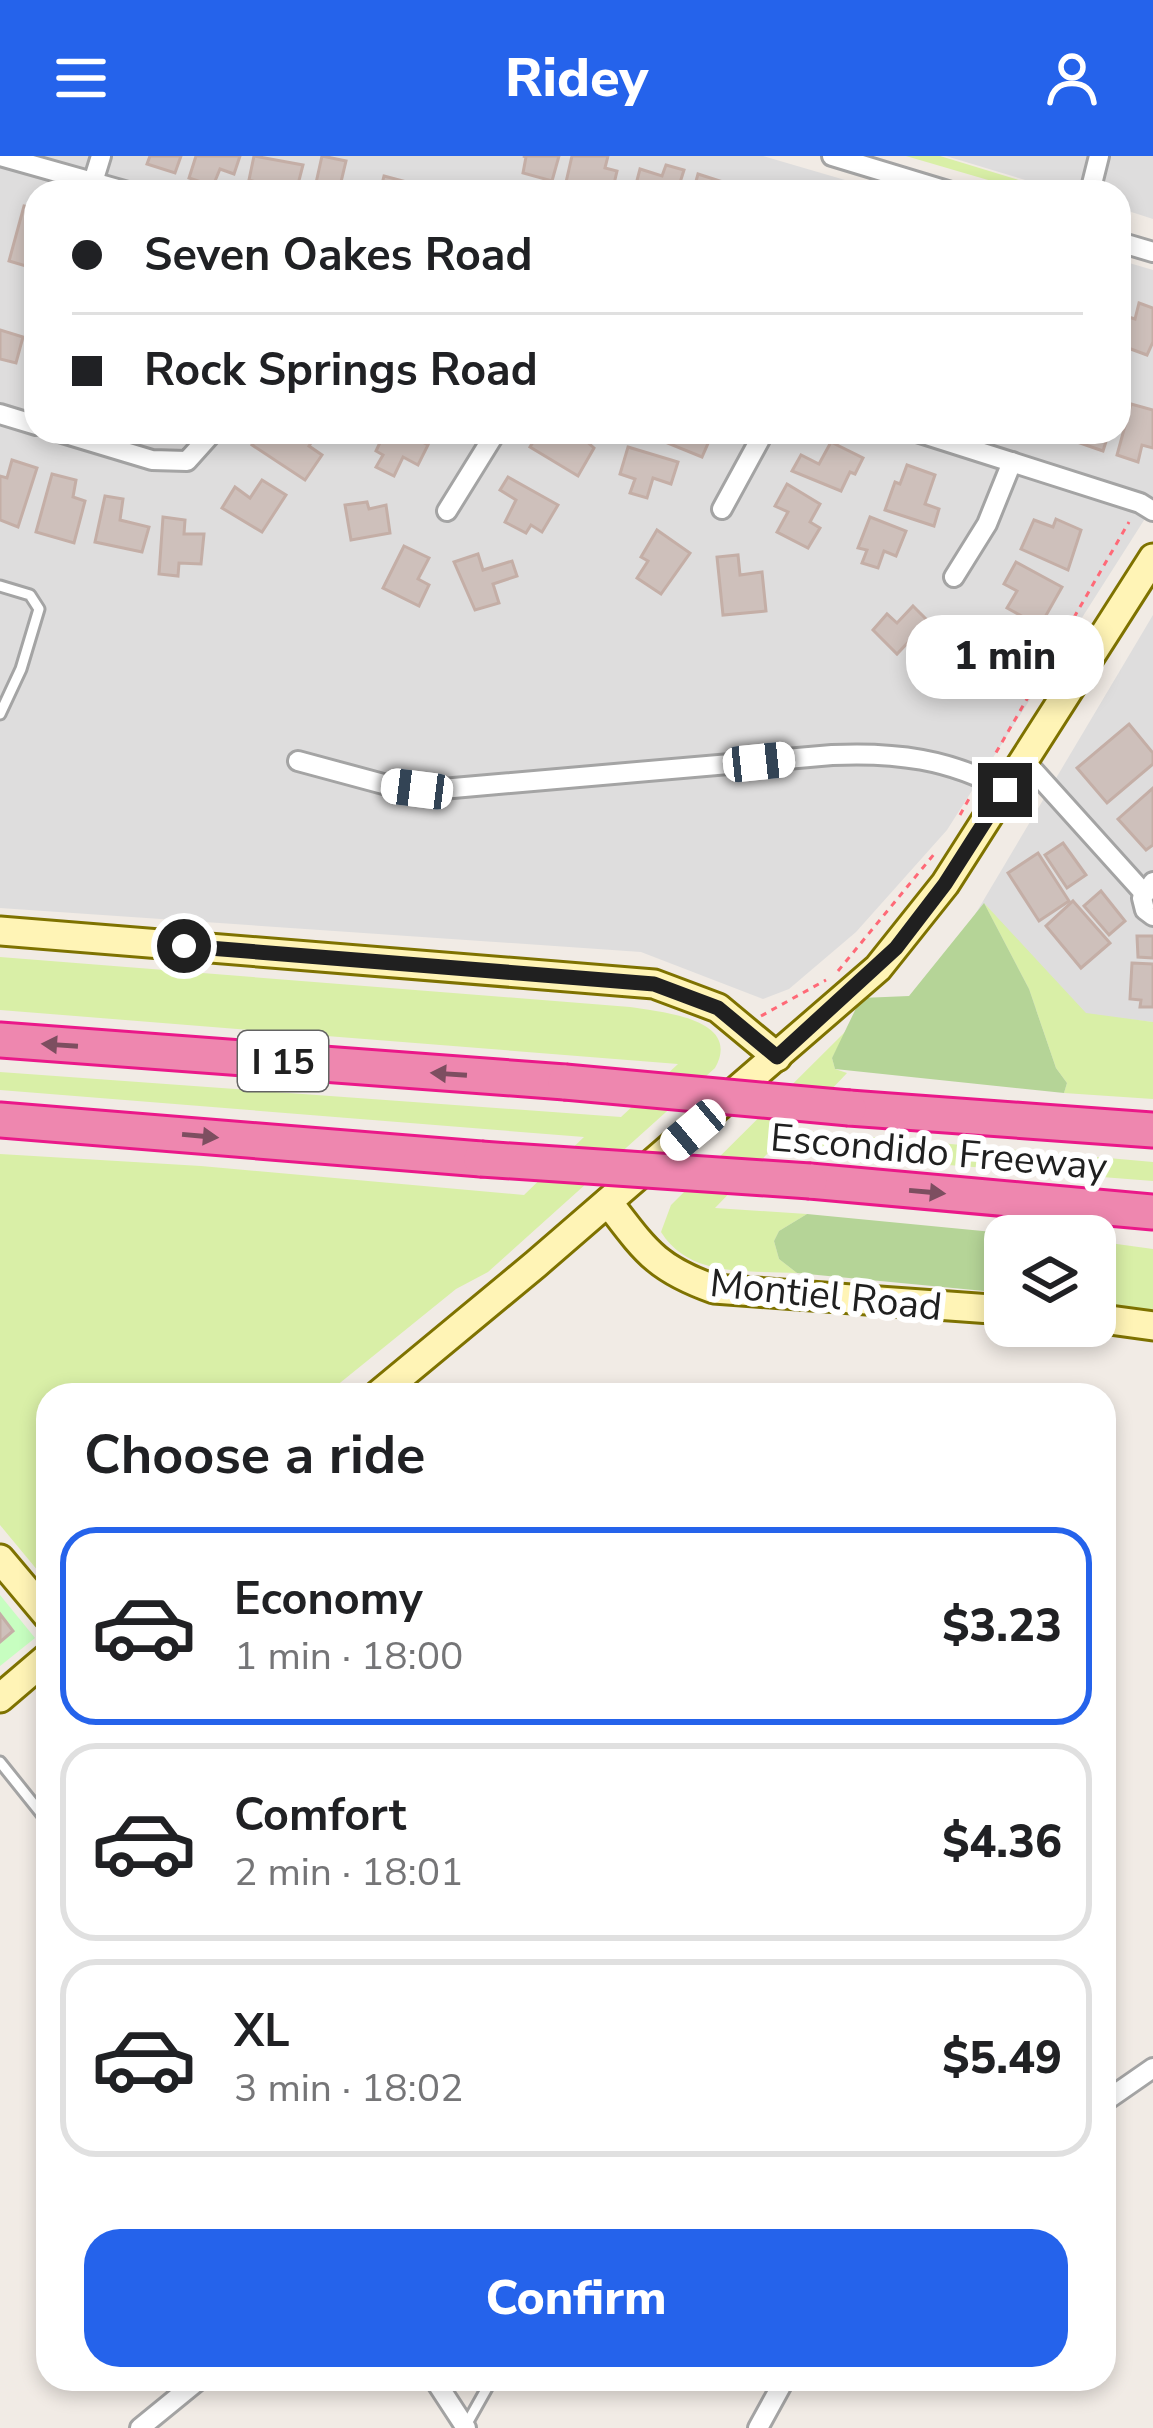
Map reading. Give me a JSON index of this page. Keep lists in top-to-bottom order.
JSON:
{
  "streets": {
    "highway": ["I 15", "Escondido Freeway"],
    "street": ["Montiel Road"]
  },
  "page": {
    "header": "Ridey",
    "banner": ["Seven Oakes Road", "Rock Springs Road"],
    "bubble": "1 min",
    "heading": "Choose a ride",
    "list": [
      {
        "name": "Economy",
        "note": "1 min · 18:00",
        "value": "$3.23"
      },
      {
        "name": "Comfort",
        "note": "2 min · 18:01",
        "value": "$4.36"
      },
      {
        "name": "XL",
        "note": "3 min · 18:02",
        "value": "$5.49"
      }
    ],
    "buttons": "Confirm"
  }
}
